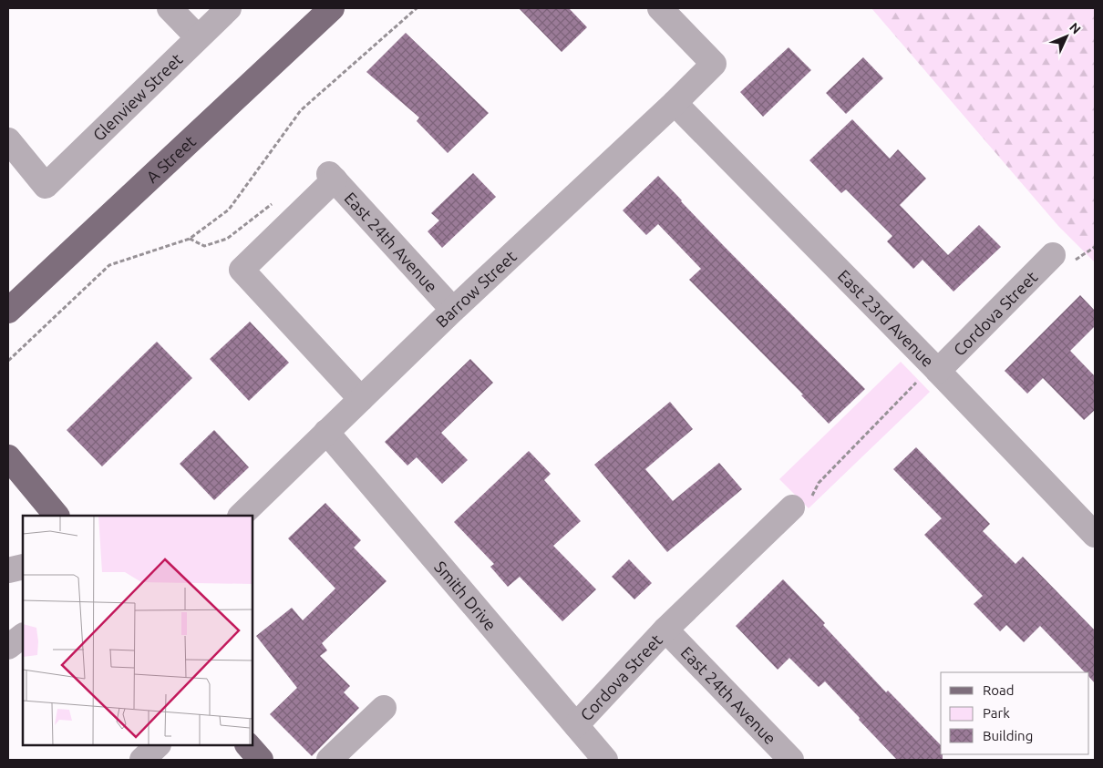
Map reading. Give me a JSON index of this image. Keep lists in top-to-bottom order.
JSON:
{
  "streets": {
    "main road": ["A Street"],
    "street": [
      "Glenview Street",
      "East 24th Avenue",
      "Barrow Street",
      "Cordova Street",
      "East 23rd Avenue",
      "Smith Drive"
    ]
  },
  "crossings": [
    ["East 24th Avenue", "Barrow Street"],
    ["East 24th Avenue", "Cordova Street"],
    ["Barrow Street", "East 23rd Avenue"],
    ["Barrow Street", "Smith Drive"],
    ["Cordova Street", "East 23rd Avenue"],
    ["Cordova Street", "Smith Drive"]
  ],
  "legend": ["Road", "Park", "Building"],
  "north": "top right"
}
